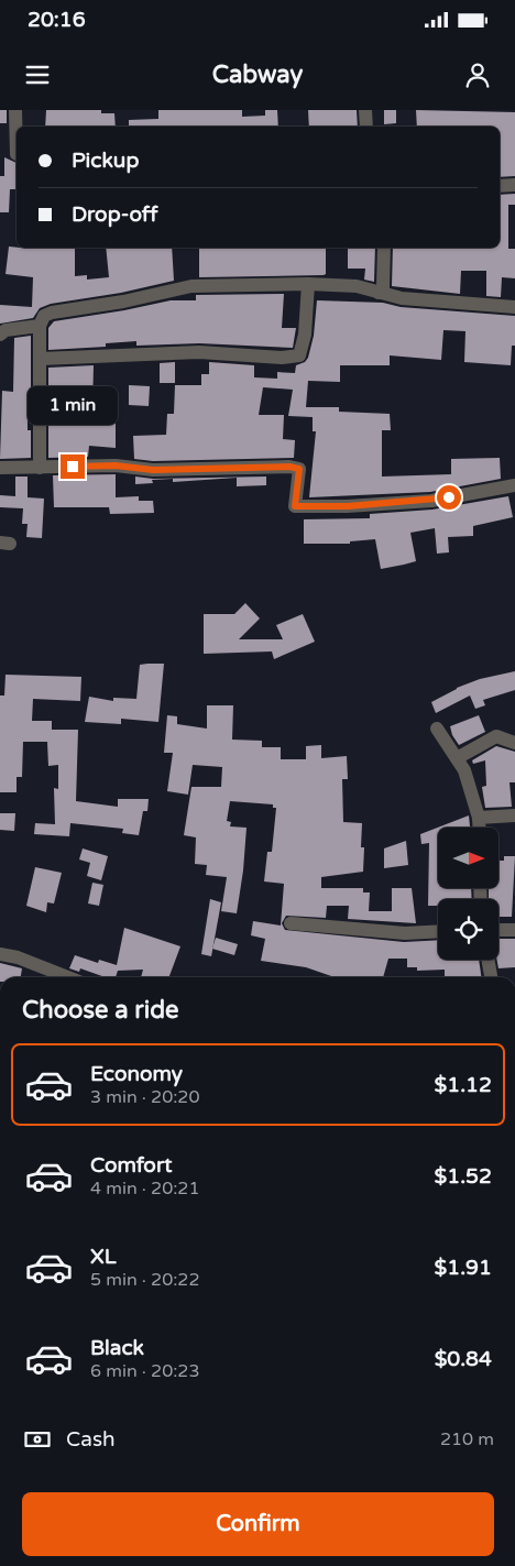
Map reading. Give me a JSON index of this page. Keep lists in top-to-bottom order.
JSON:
{
  "north": "right",
  "page": {
    "status": "20:16",
    "header": "Cabway",
    "banner": ["Pickup", "Drop-off"],
    "bubble": "1 min",
    "heading": "Choose a ride",
    "list": [
      {
        "name": "Economy",
        "note": "3 min · 20:20",
        "value": "$1.12"
      },
      {
        "name": "Comfort",
        "note": "4 min · 20:21",
        "value": "$1.52"
      },
      {
        "name": "XL",
        "note": "5 min · 20:22",
        "value": "$1.91"
      },
      {
        "name": "Black",
        "note": "6 min · 20:23",
        "value": "$0.84"
      }
    ],
    "pay": ["Cash", "210 m"],
    "buttons": "Confirm"
  }
}
